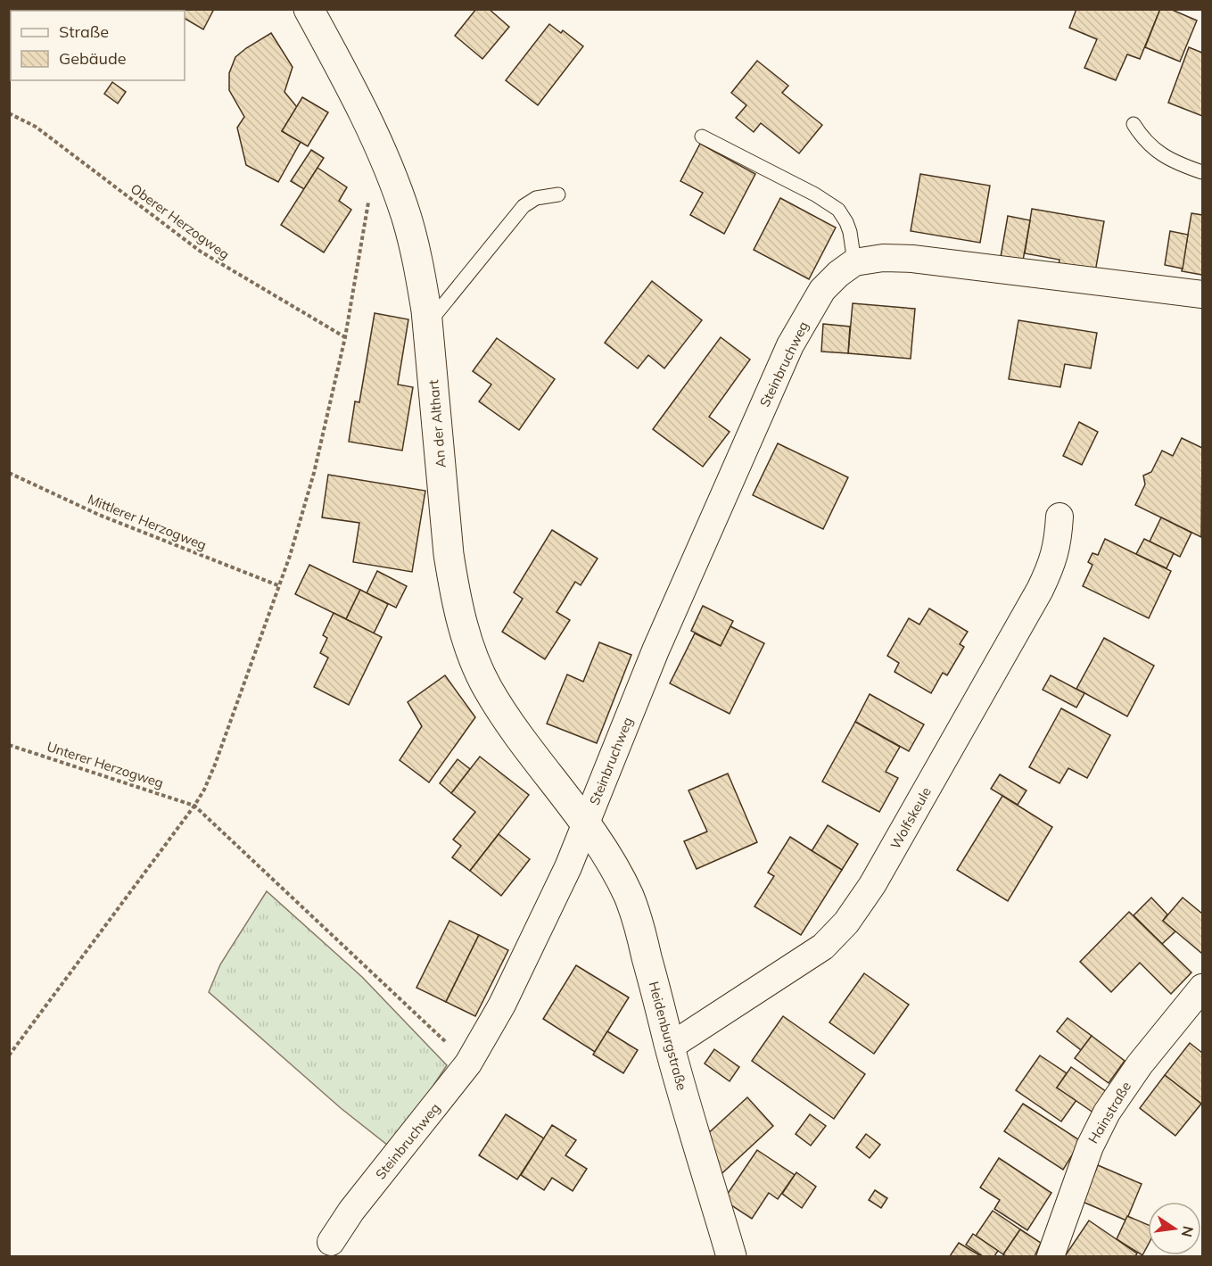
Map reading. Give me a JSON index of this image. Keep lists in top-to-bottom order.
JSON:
{
  "streets": {
    "street": [
      "Steinbruchweg",
      "An der Althart",
      "Wolfskeule",
      "Heidenburgstraße",
      "Hainstraße"
    ],
    "path": ["Oberer Herzogweg", "Mittlerer Herzogweg", "Unterer Herzogweg"]
  },
  "crossings": [
    ["Steinbruchweg", "An der Althart"],
    ["Steinbruchweg", "Heidenburgstraße"],
    ["An der Althart", "Heidenburgstraße"],
    ["Wolfskeule", "Heidenburgstraße"]
  ],
  "legend": ["Straße", "Gebäude"],
  "north": "right"
}
